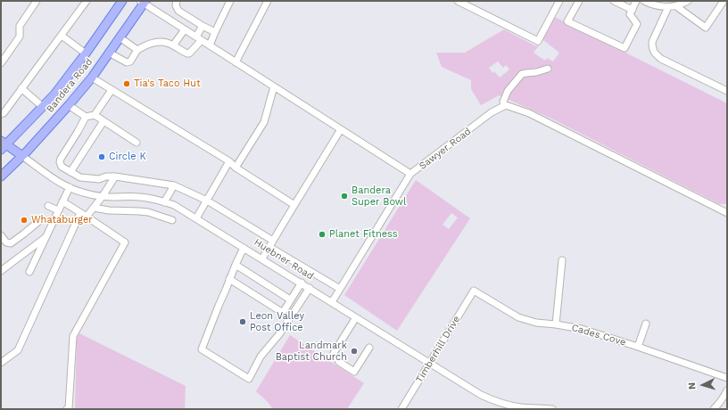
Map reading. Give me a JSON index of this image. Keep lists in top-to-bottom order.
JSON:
{
  "streets": {
    "main road": ["Bandera Road", "Huebner Road"],
    "street": ["Sawyer Road", "Cades Cove", "Timberhill Drive"]
  },
  "crossings": [
    ["Bandera Road", "Sawyer Road"],
    ["Bandera Road", "Huebner Road"],
    ["Huebner Road", "Timberhill Drive"],
    ["Cades Cove", "Timberhill Drive"]
  ],
  "places": [
    "Tia's Taco Hut",
    "Circle K",
    "Bandera Super Bowl",
    "Whataburger",
    "Planet Fitness",
    "Leon Valley Post Office",
    "Landmark Baptist Church"
  ],
  "north": "left"
}
